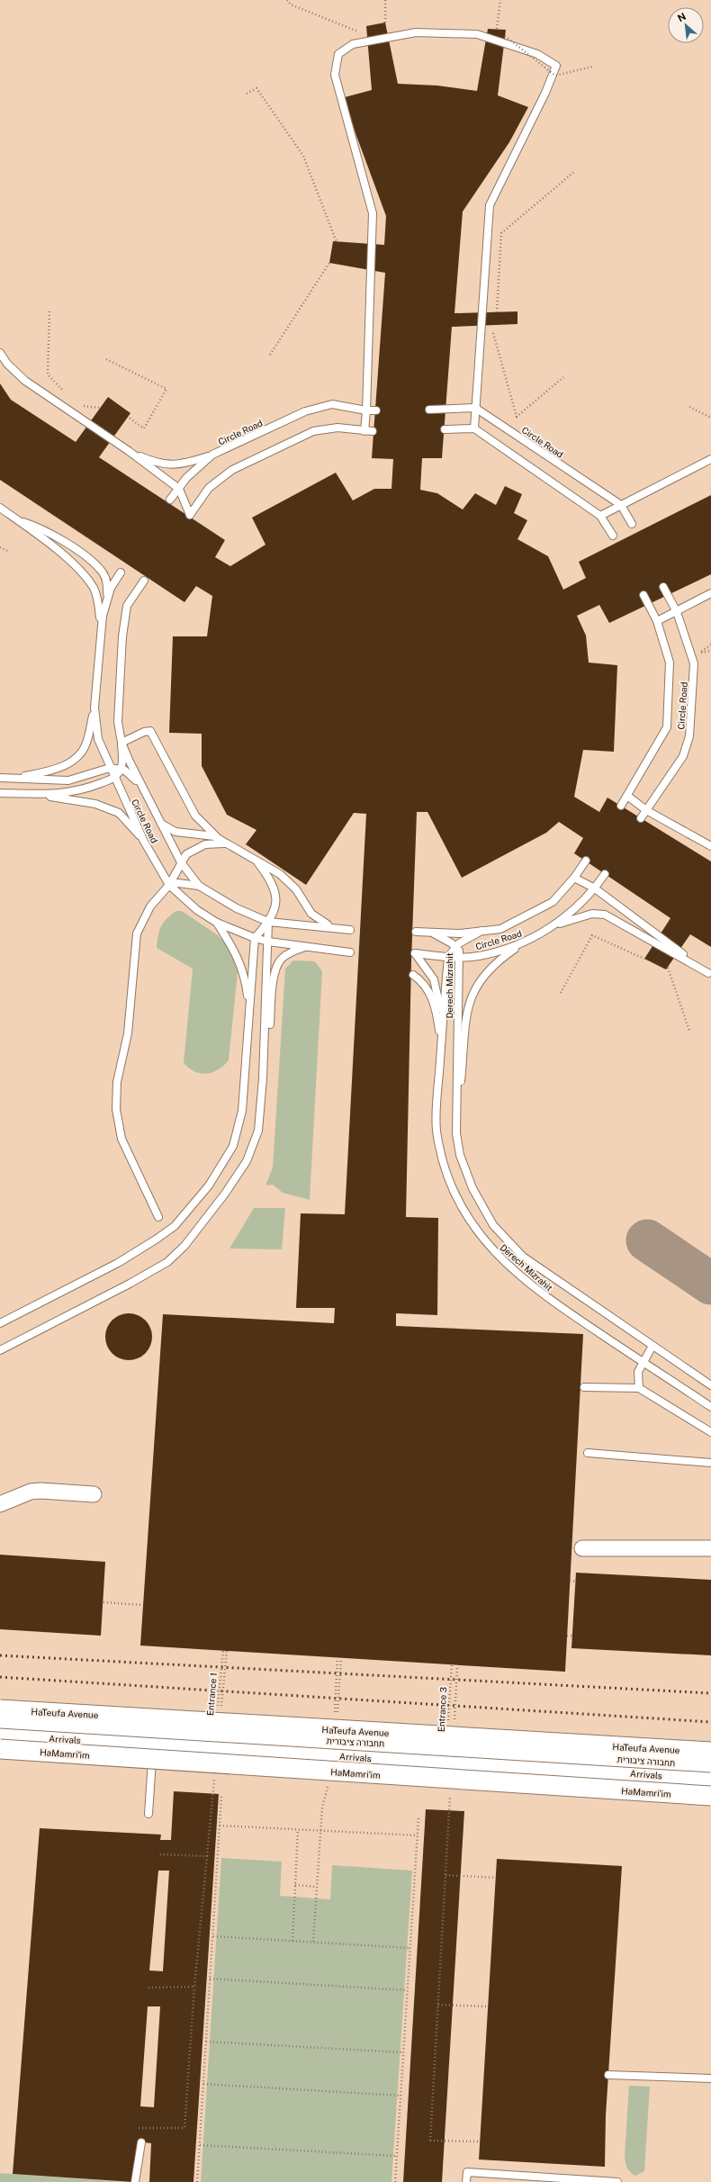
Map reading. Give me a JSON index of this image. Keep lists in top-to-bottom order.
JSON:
{
  "streets": {
    "street": [
      "HaTeufa Avenue",
      "Arrivals",
      "תחבורה ציבורית",
      "HaMamri'im"
    ],
    "lane": ["Circle Road", "Derech Mizrahit"],
    "path": ["Entrance 1", "Entrance 3"]
  },
  "crossings": [
    ["Circle Road", "Derech Mizrahit"],
    ["Entrance 1", "HaTeufa Avenue"],
    ["Entrance 3", "HaTeufa Avenue"],
    ["Arrivals", "תחבורה ציבורית"],
    ["Arrivals", "HaMamri'im"],
    ["תחבורה ציבורית", "HaMamri'im"]
  ],
  "north": "top left"
}
